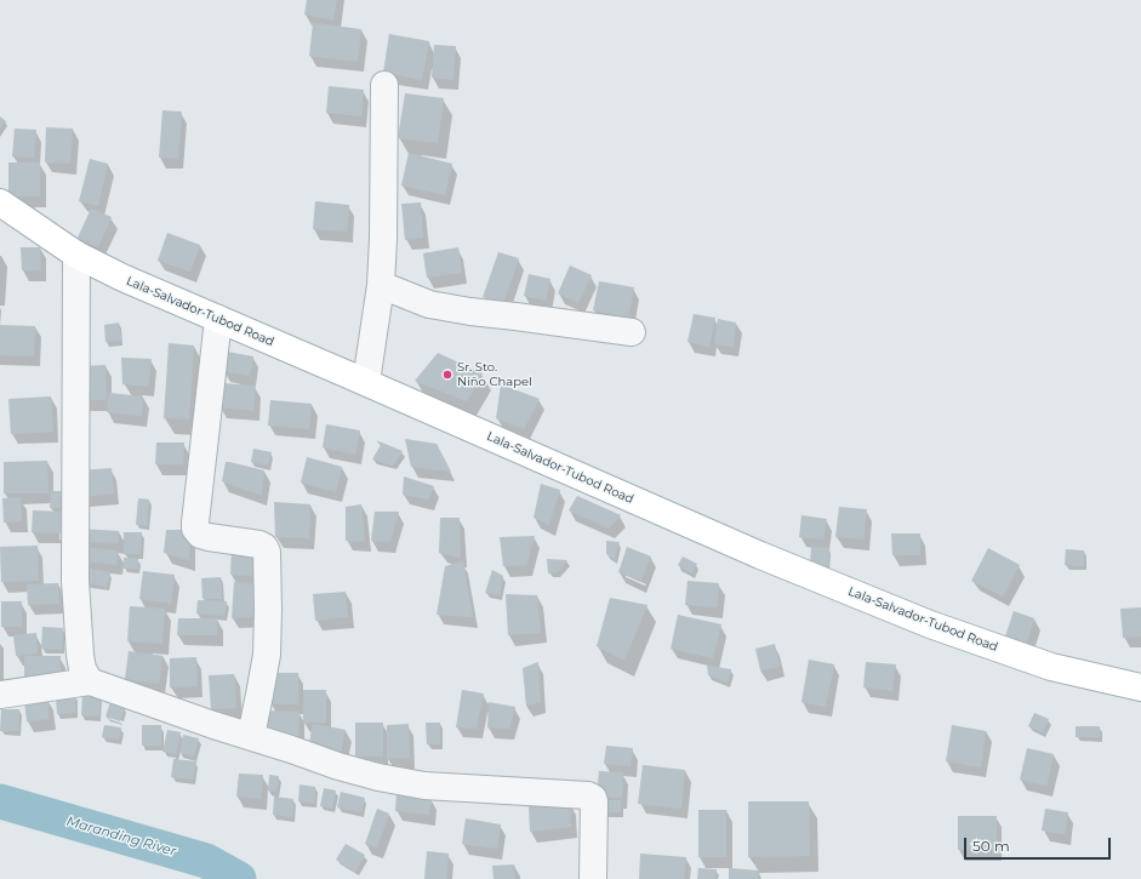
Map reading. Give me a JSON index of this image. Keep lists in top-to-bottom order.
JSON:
{
  "streets": {
    "main road": ["Lala-Salvador-Tubod Road"]
  },
  "water": ["Maranding River"],
  "places": ["Sr. Sto. Niño Chapel"],
  "scale_bar": "50 m"
}
